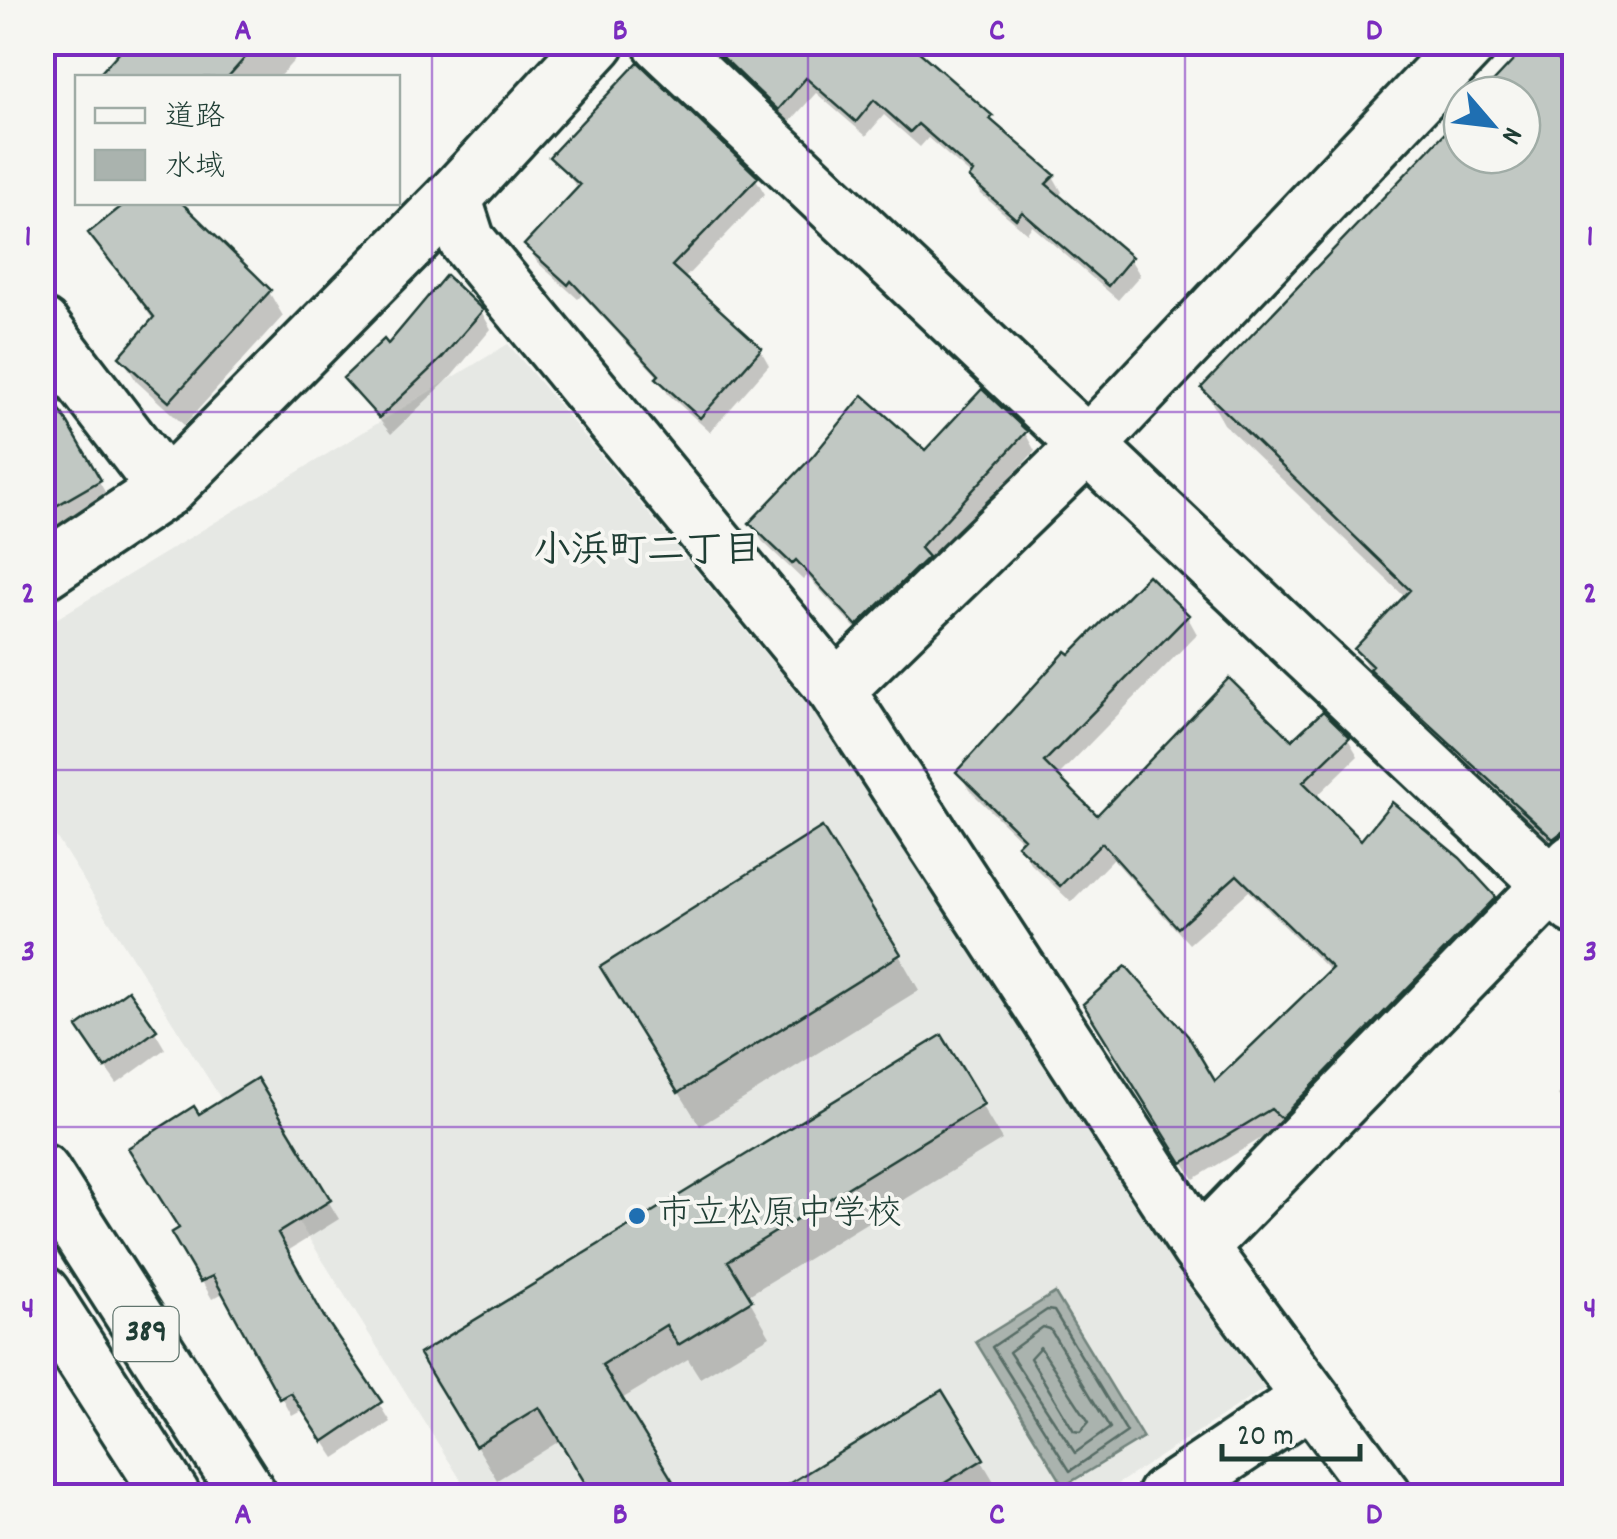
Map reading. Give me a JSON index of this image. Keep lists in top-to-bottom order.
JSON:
{
  "streets": {
    "main road": ["389"]
  },
  "districts": ["小浜町二丁目"],
  "places": ["市立松原中学校"],
  "legend": ["道路", "水域"],
  "scale_bar": "20 m",
  "north": "bottom right",
  "grid": {
    "columns": [
      "A",
      "B",
      "C",
      "D"
    ],
    "rows": [
      "1",
      "2",
      "3",
      "4"
    ]
  }
}
